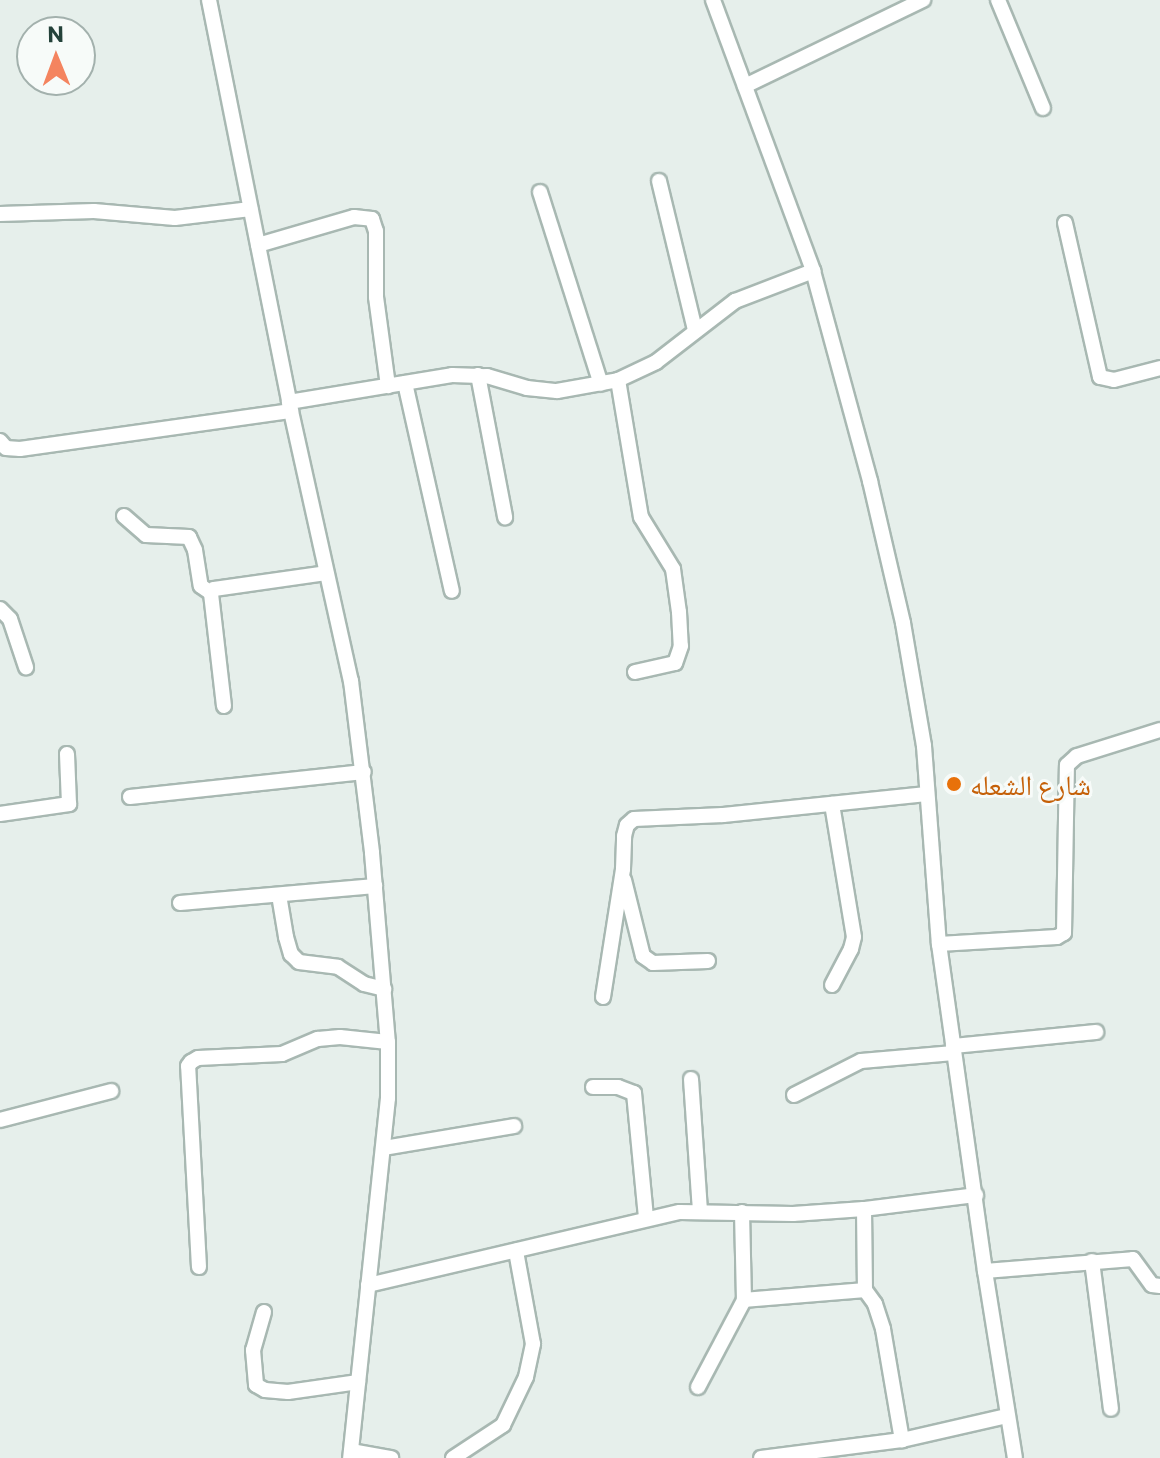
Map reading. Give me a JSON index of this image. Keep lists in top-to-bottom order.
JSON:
{
  "places": ["شارع الشعله"],
  "north": "top"
}
